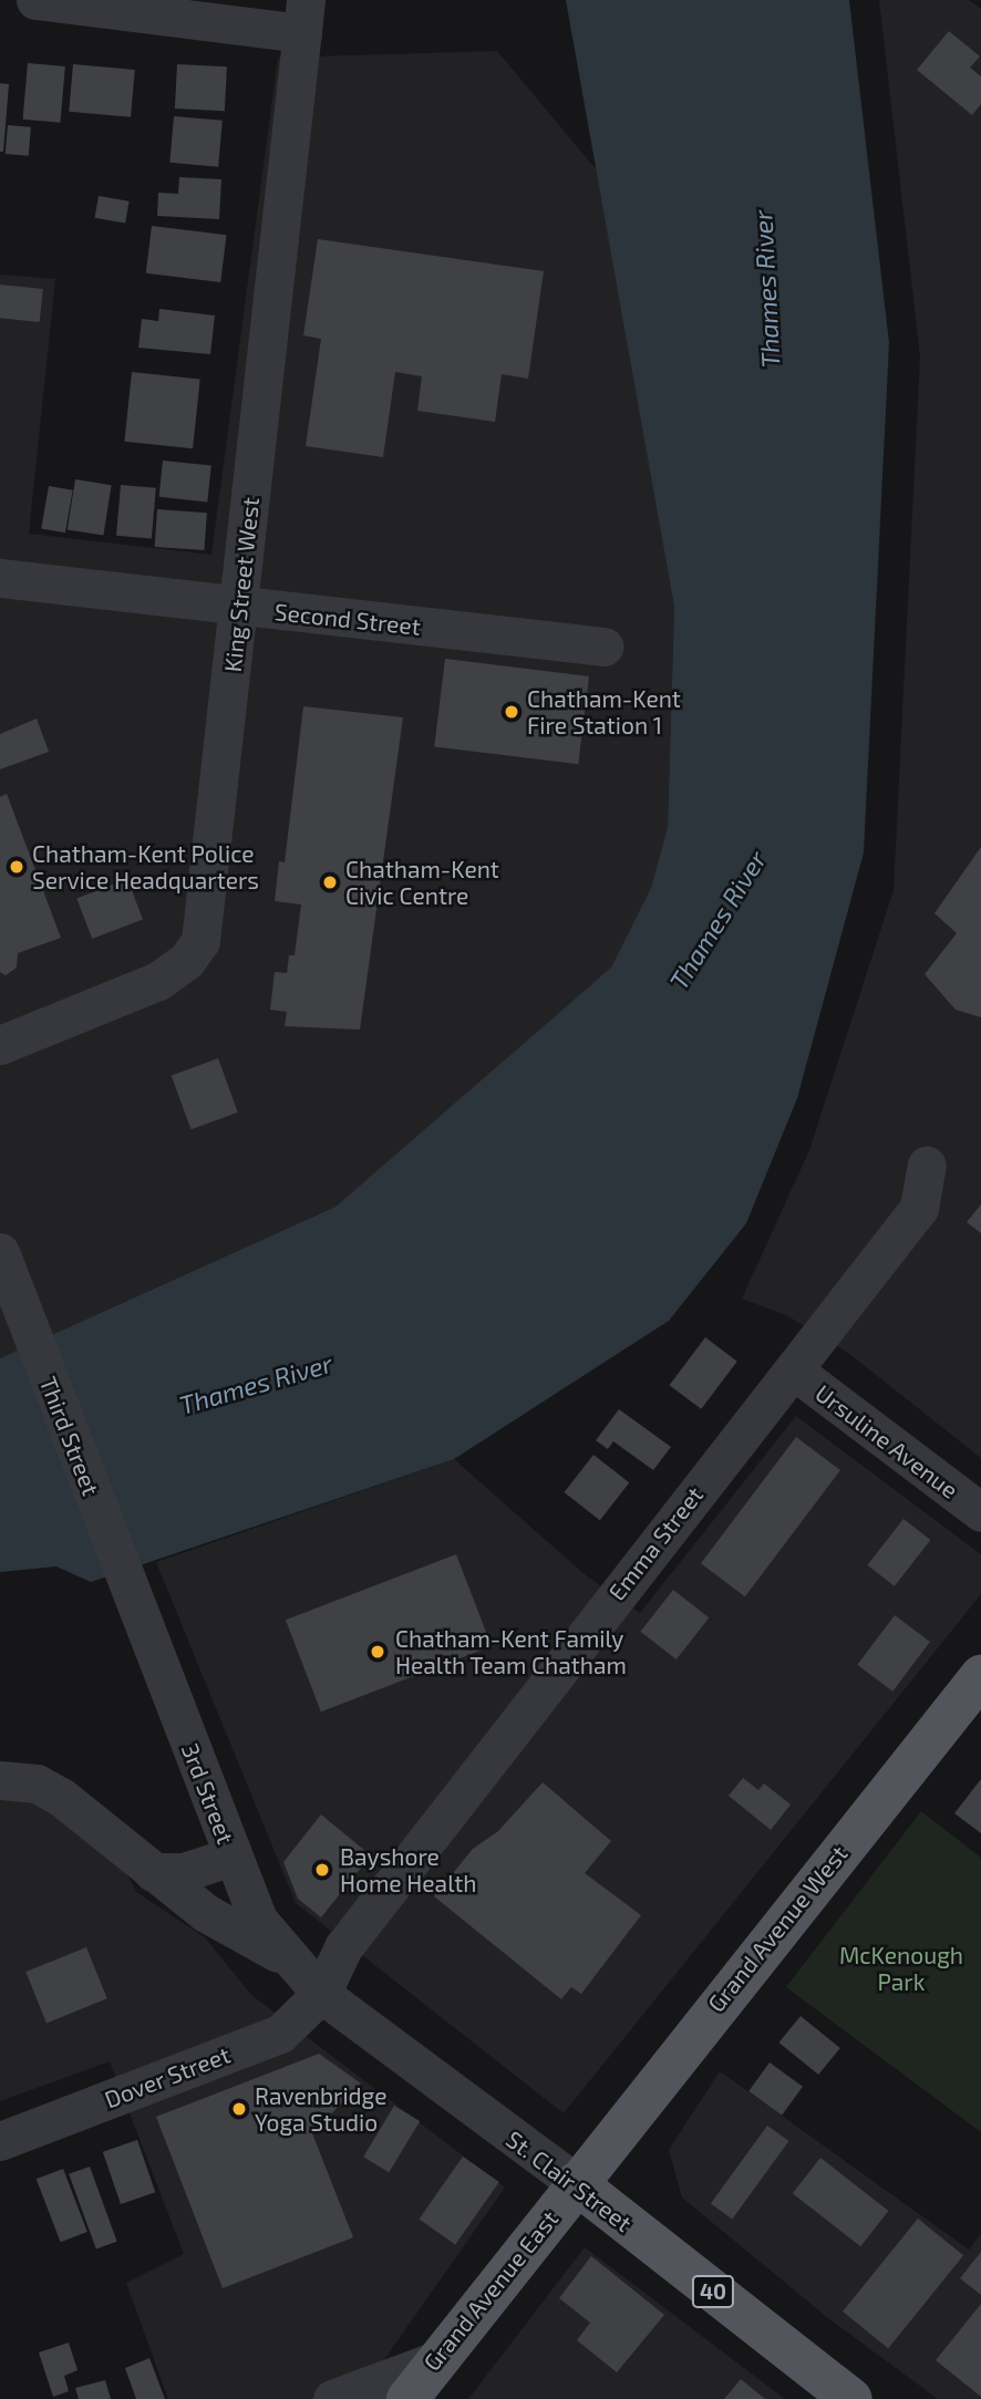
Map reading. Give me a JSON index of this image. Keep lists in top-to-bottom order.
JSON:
{
  "streets": {
    "main road": [
      "Grand Avenue West",
      "St. Clair Street",
      "Grand Avenue East",
      "40"
    ],
    "street": [
      "King Street West",
      "Second Street",
      "Third Street",
      "Ursuline Avenue",
      "Emma Street",
      "3rd Street",
      "Dover Street"
    ]
  },
  "crossings": [
    ["King Street West", "Second Street"],
    ["Third Street", "3rd Street"],
    ["Ursuline Avenue", "Emma Street"],
    ["Emma Street", "Dover Street"],
    ["Emma Street", "St. Clair Street"],
    ["3rd Street", "St. Clair Street"],
    ["Grand Avenue West", "St. Clair Street"],
    ["Grand Avenue West", "Grand Avenue East"],
    ["Dover Street", "St. Clair Street"],
    ["St. Clair Street", "Grand Avenue East"]
  ],
  "water": ["Thames River"],
  "parks": ["McKenough Park"],
  "places": [
    "Chatham-Kent Fire Station 1",
    "Chatham-Kent Police Service Headquarters",
    "Chatham-Kent Civic Centre",
    "Chatham-Kent Family Health Team Chatham",
    "Bayshore Home Health",
    "Ravenbridge Yoga Studio"
  ]
}
